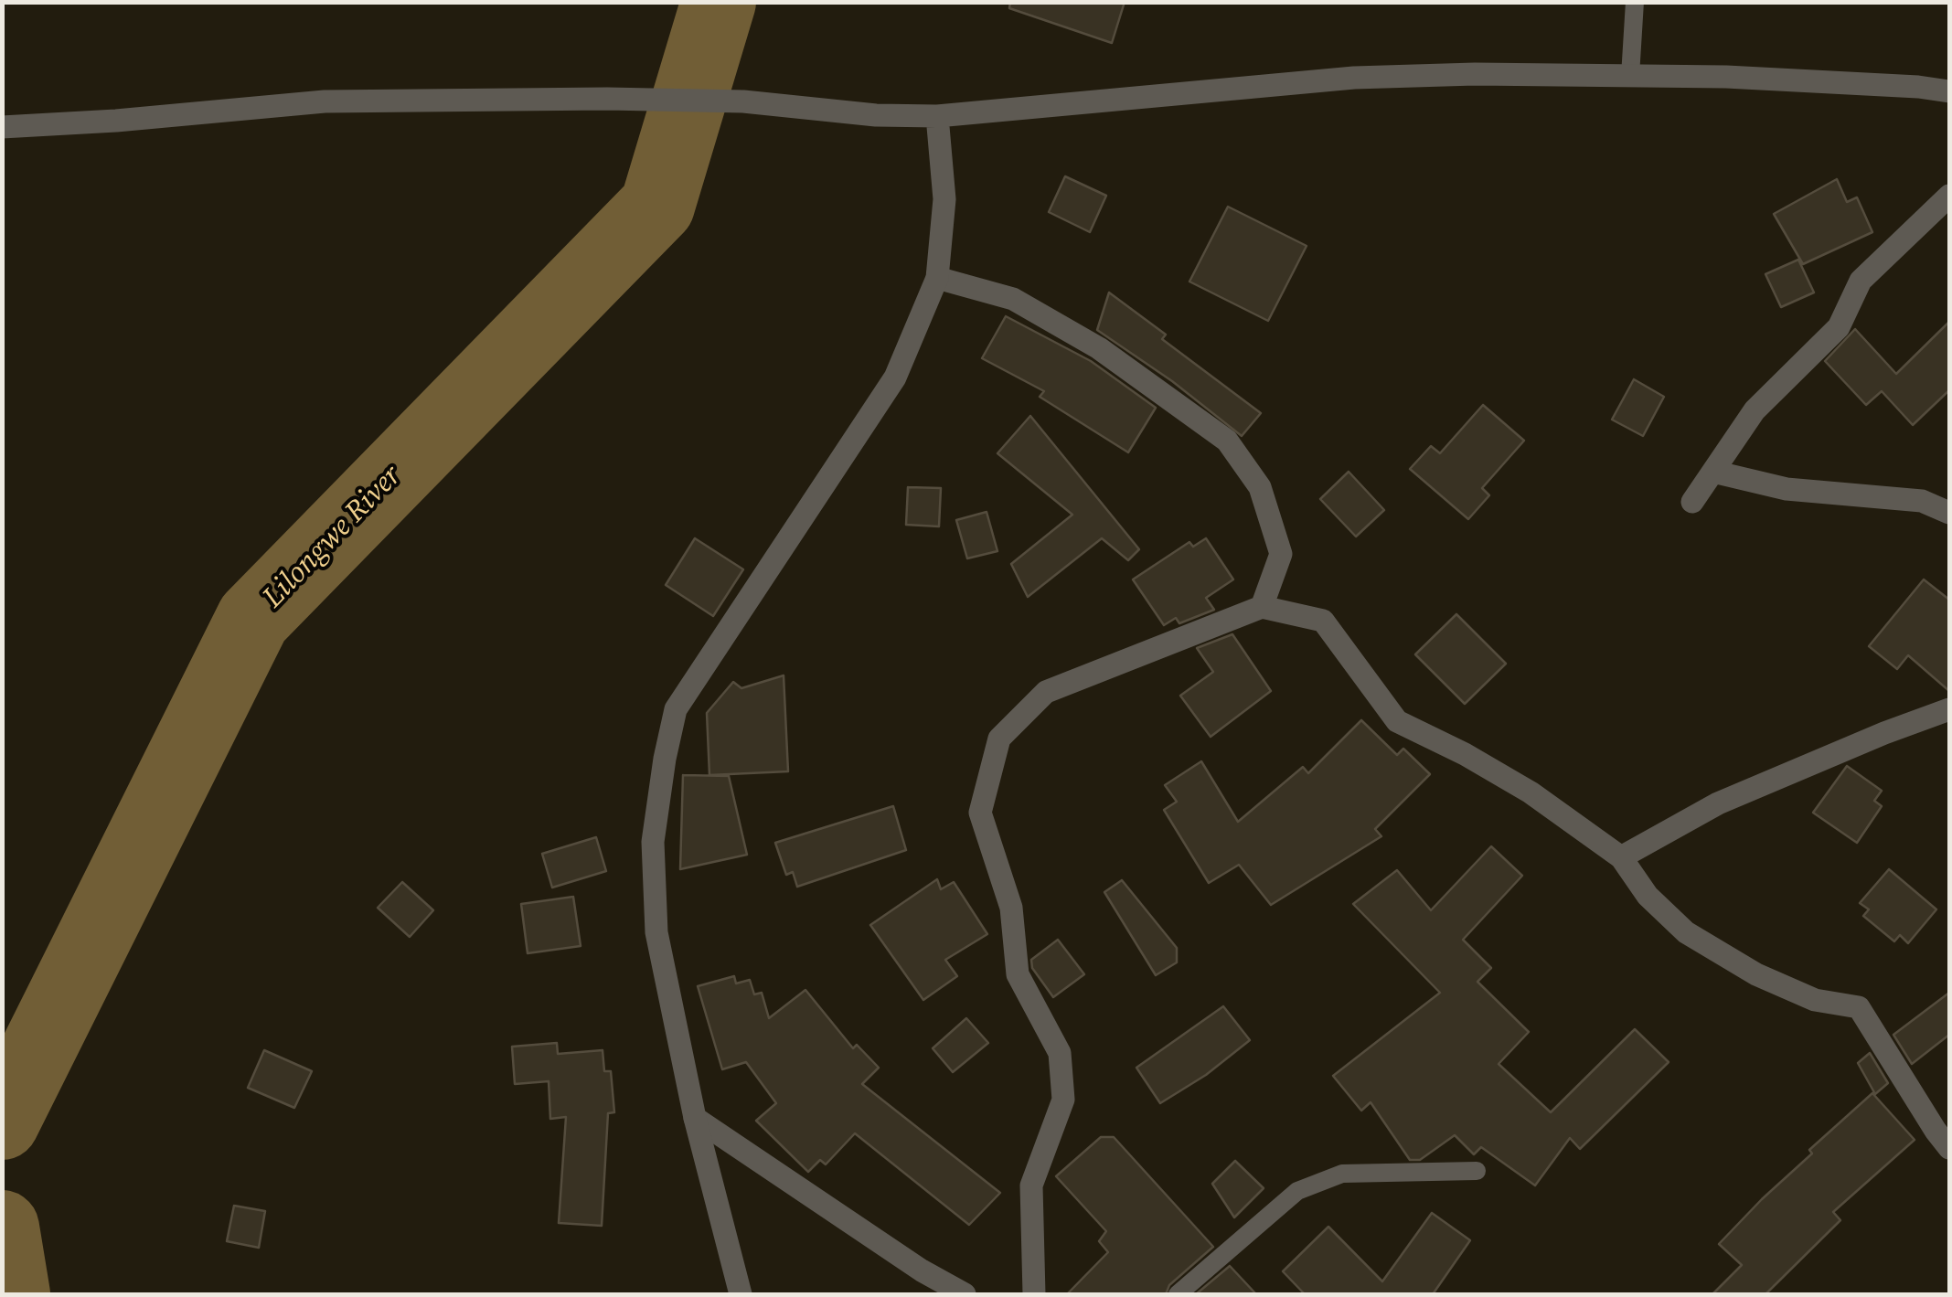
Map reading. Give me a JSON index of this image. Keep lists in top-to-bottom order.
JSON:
{
  "water": ["Lilongwe River"]
}
